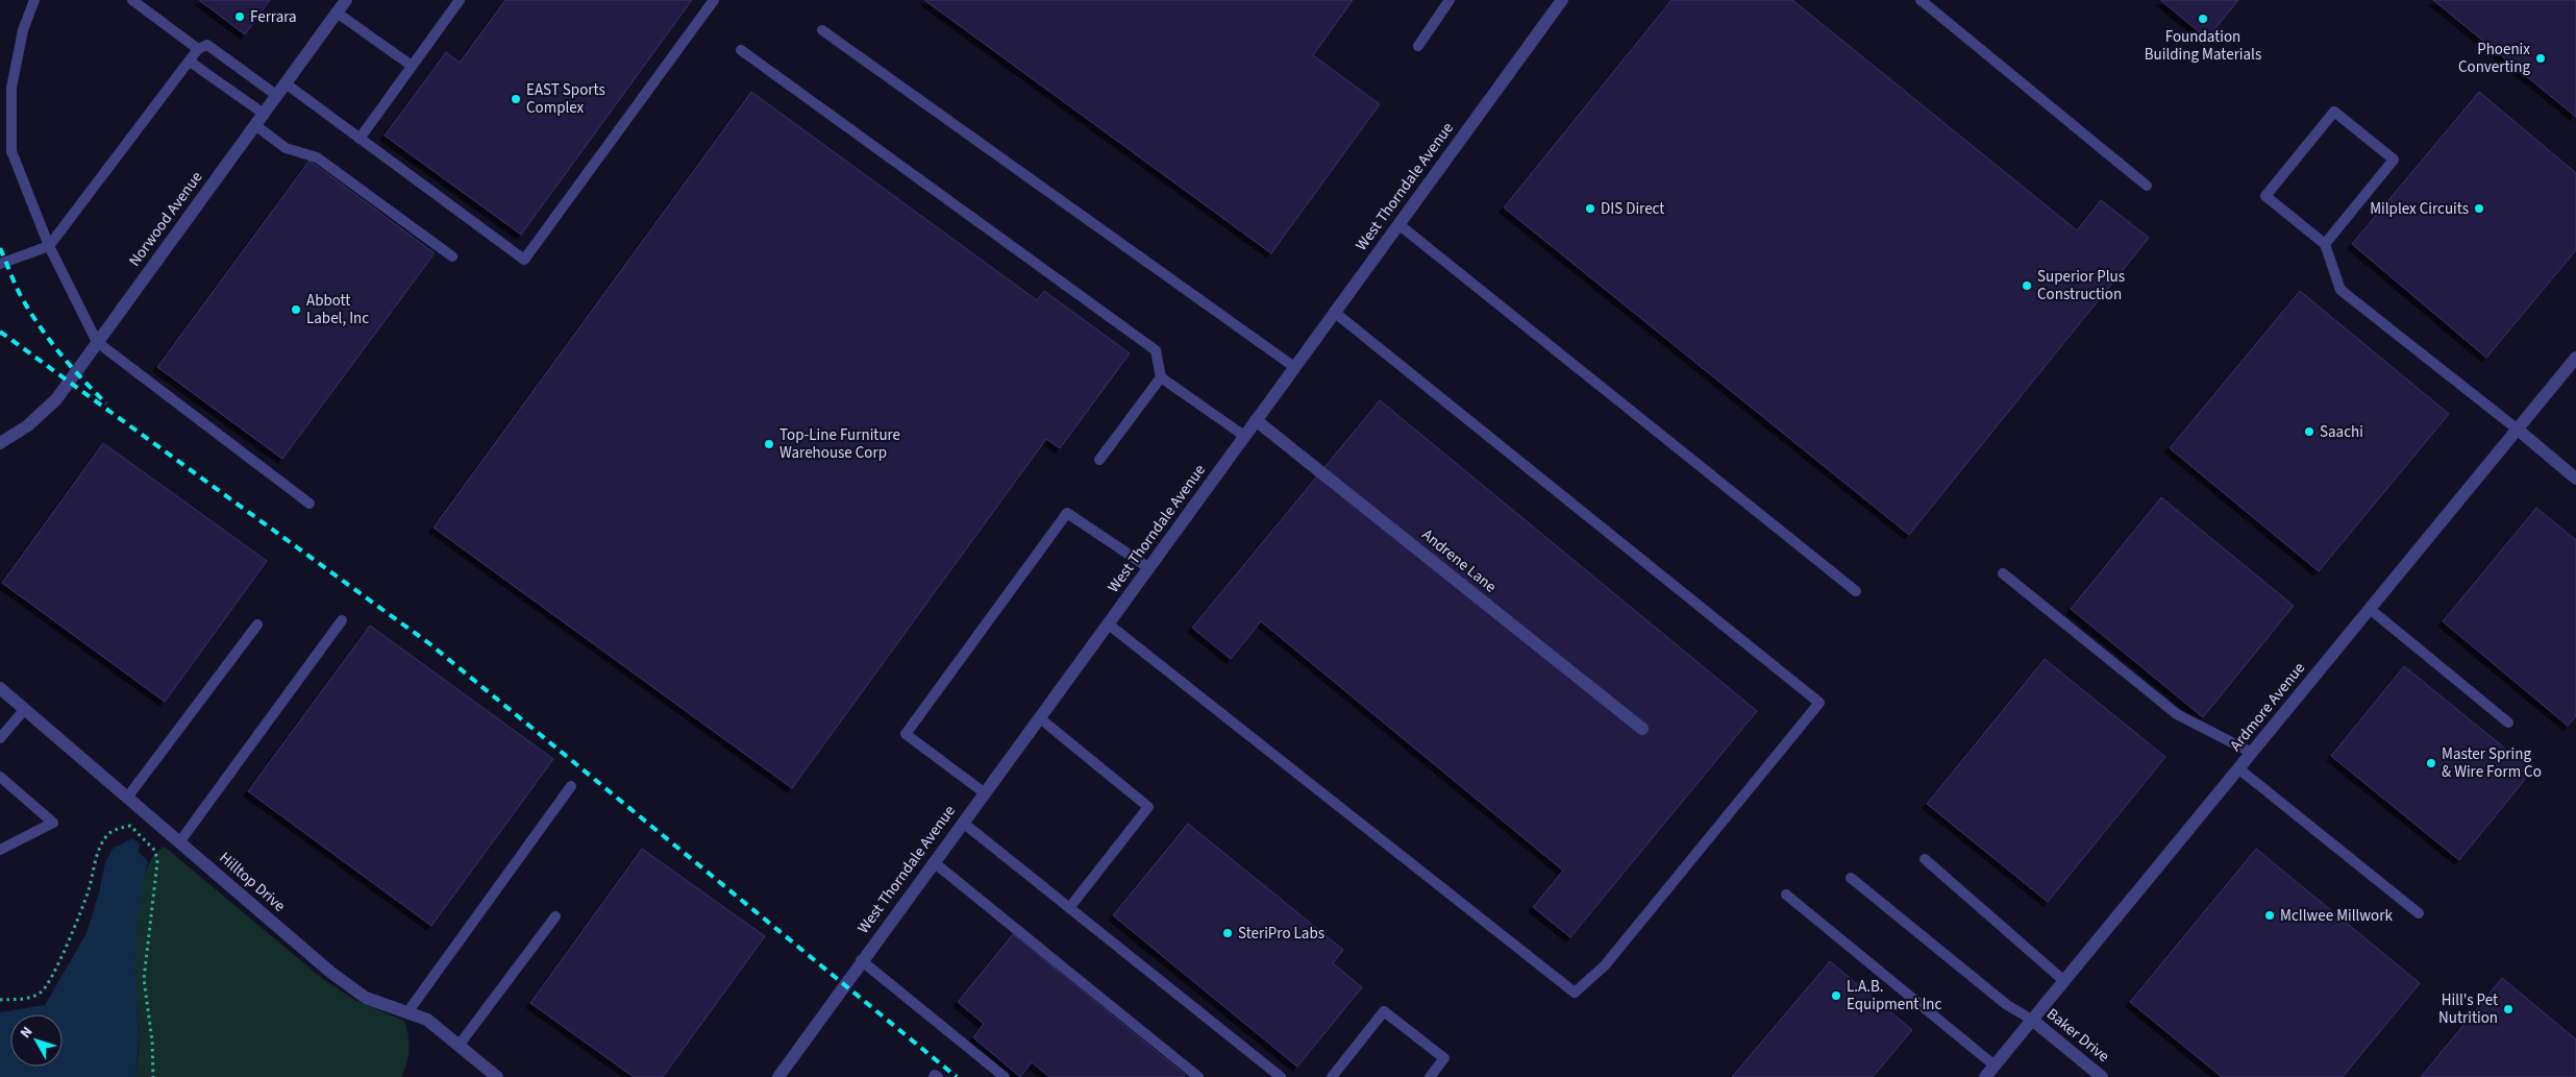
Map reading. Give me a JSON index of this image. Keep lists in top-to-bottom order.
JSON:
{
  "streets": {
    "street": [
      "West Thorndale Avenue",
      "Norwood Avenue",
      "Andrene Lane",
      "Ardmore Avenue",
      "Hilltop Drive",
      "Baker Drive"
    ]
  },
  "crossings": [
    ["West Thorndale Avenue", "Andrene Lane"],
    ["Ardmore Avenue", "Baker Drive"]
  ],
  "places": [
    "Ferrara",
    "Foundation Building Materials",
    "Phoenix Converting",
    "EAST Sports Complex",
    "DIS Direct",
    "Milplex Circuits",
    "Superior Plus Construction",
    "Abbott Label, Inc",
    "Saachi",
    "Top-Line Furniture Warehouse Corp",
    "Master Spring & Wire Form Co",
    "McIlwee Millwork",
    "SteriPro Labs",
    "L.A.B. Equipment Inc",
    "Hill's Pet Nutrition"
  ],
  "north": "top left"
}
